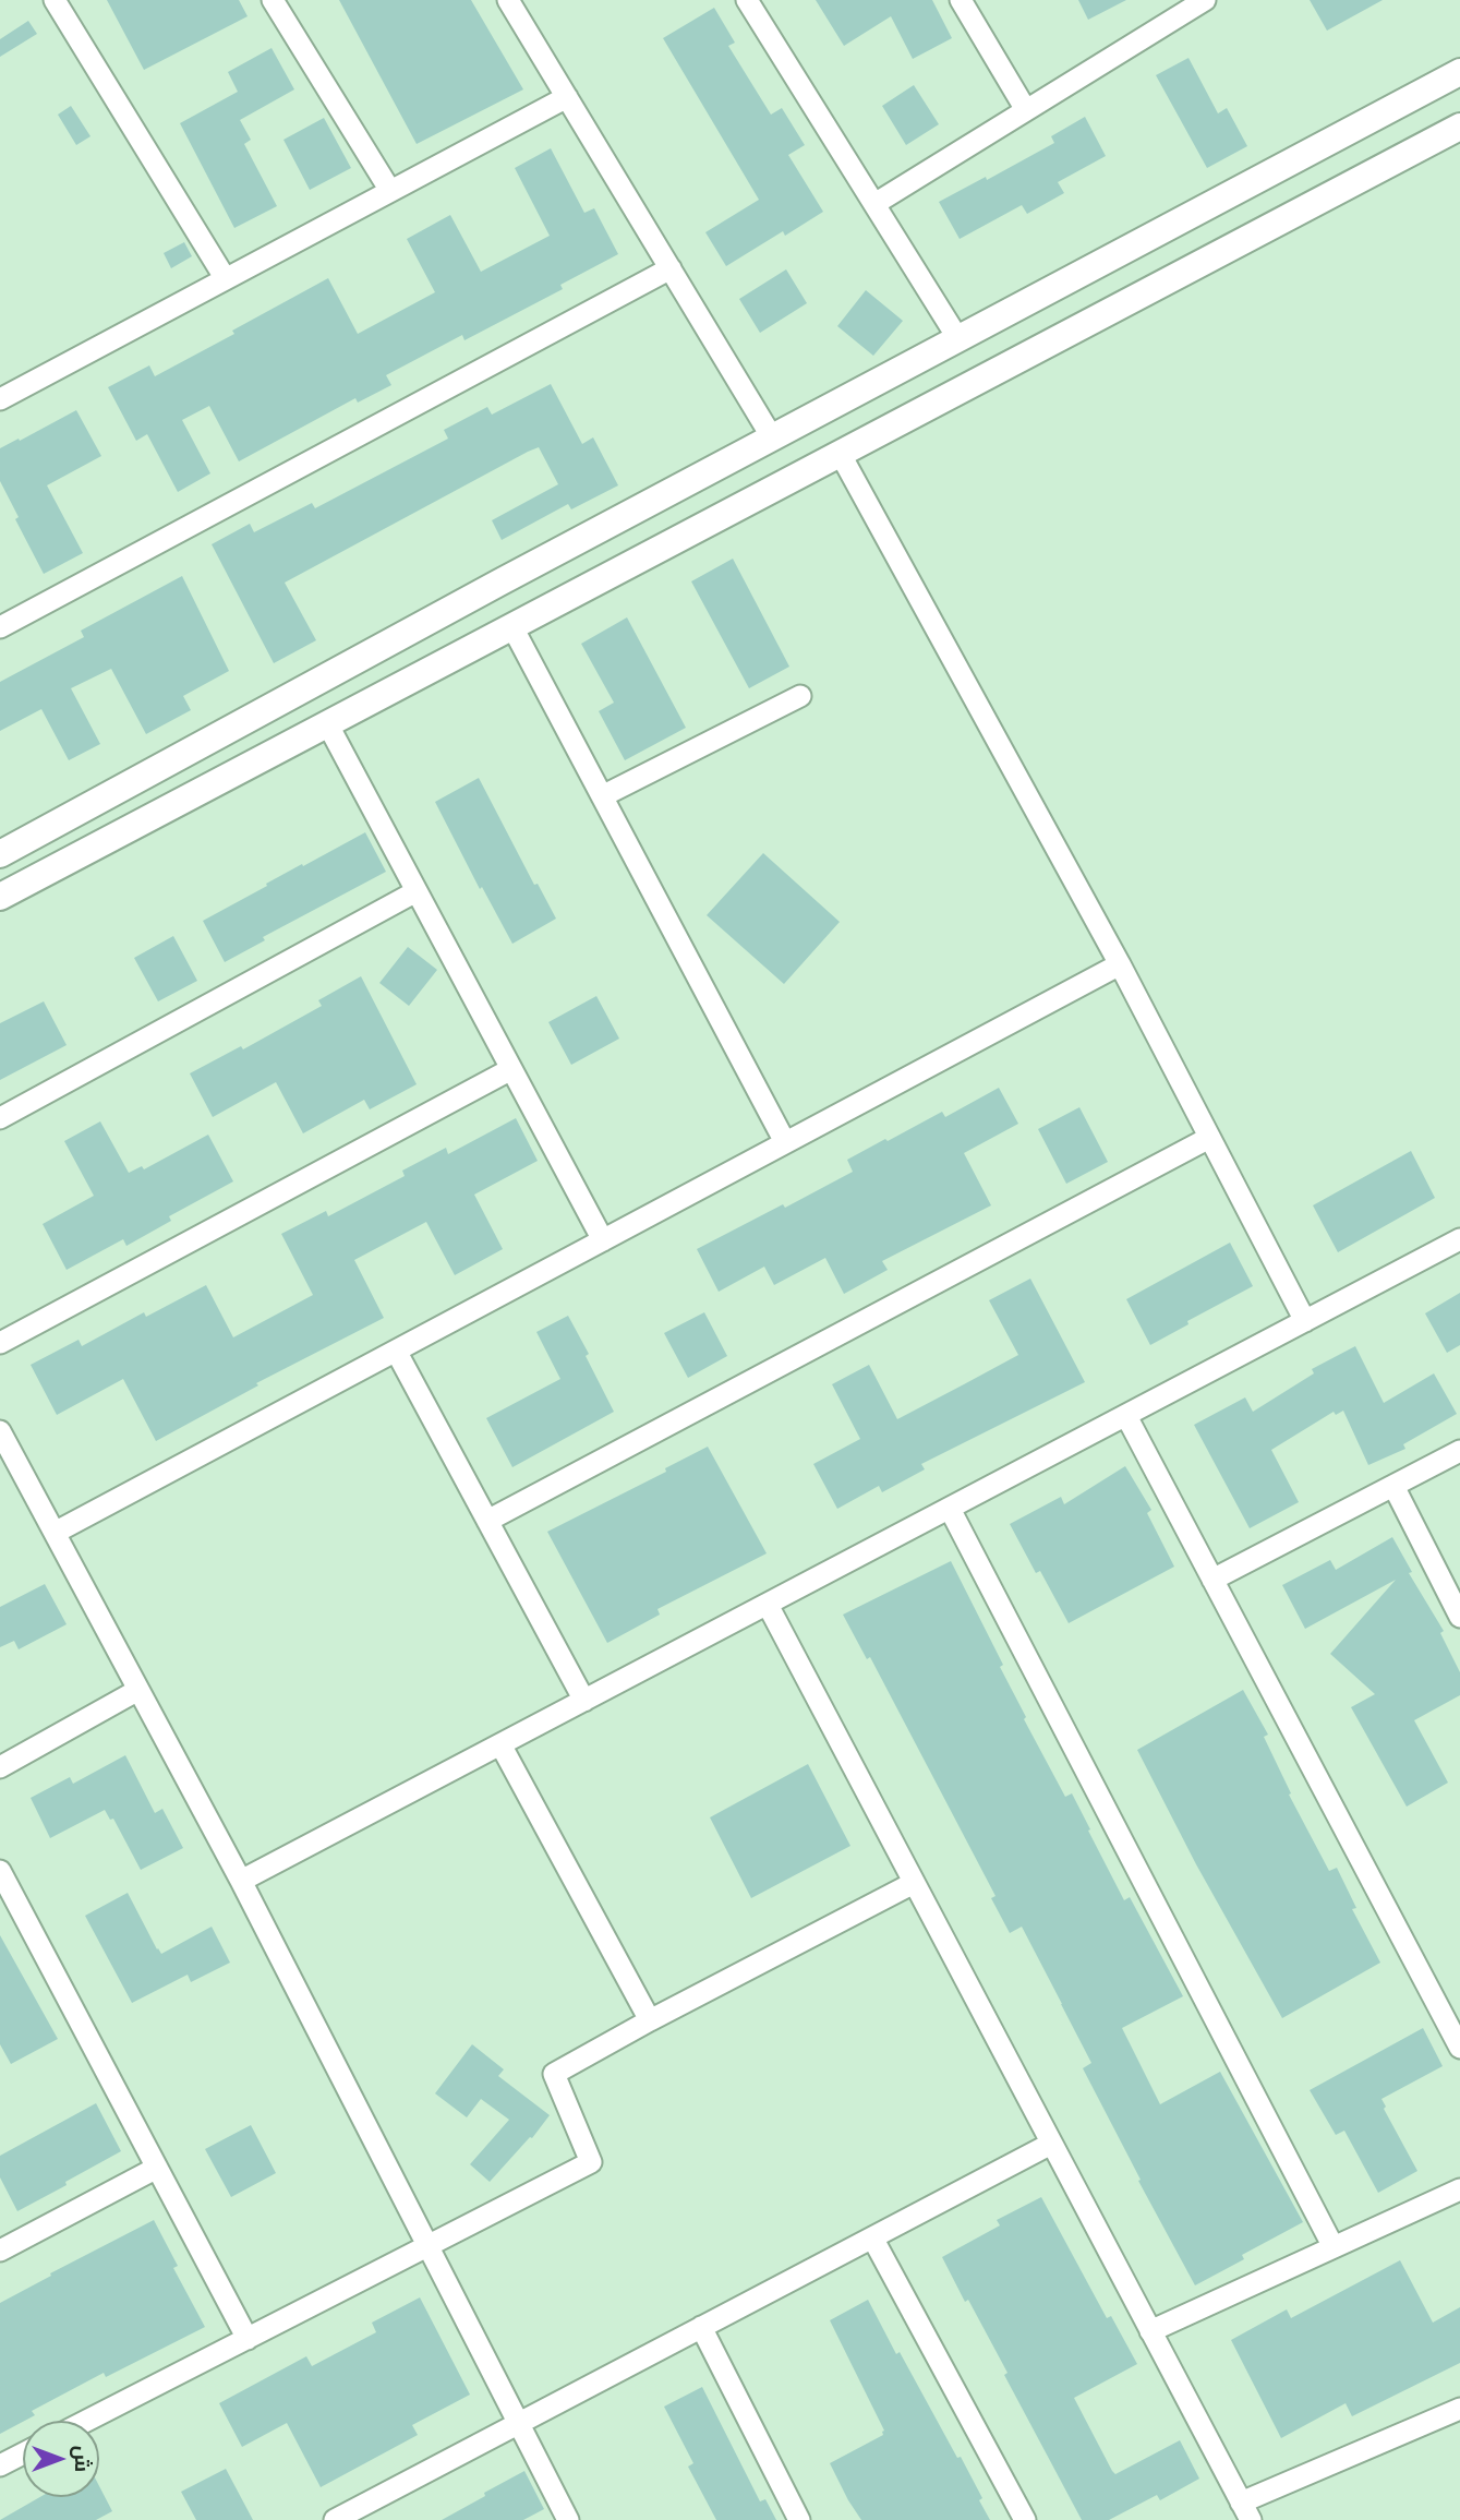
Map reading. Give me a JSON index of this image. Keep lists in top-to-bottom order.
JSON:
{
  "north": "right"
}
